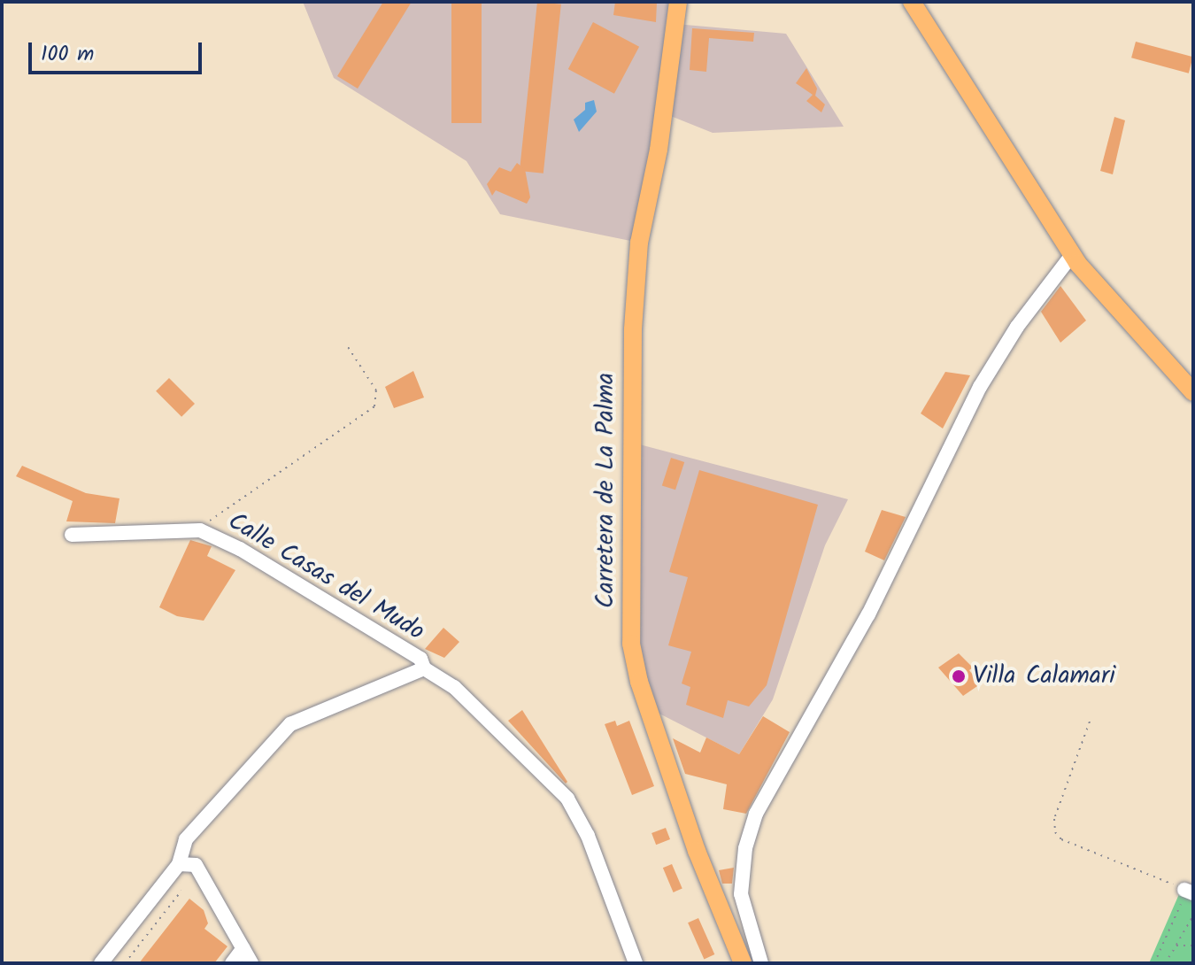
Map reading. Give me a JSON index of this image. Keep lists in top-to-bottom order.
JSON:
{
  "streets": {
    "main road": ["Carretera de La Palma"],
    "street": ["Calle Casas del Mudo"]
  },
  "places": ["Villa Calamari"],
  "scale_bar": "100 m"
}
